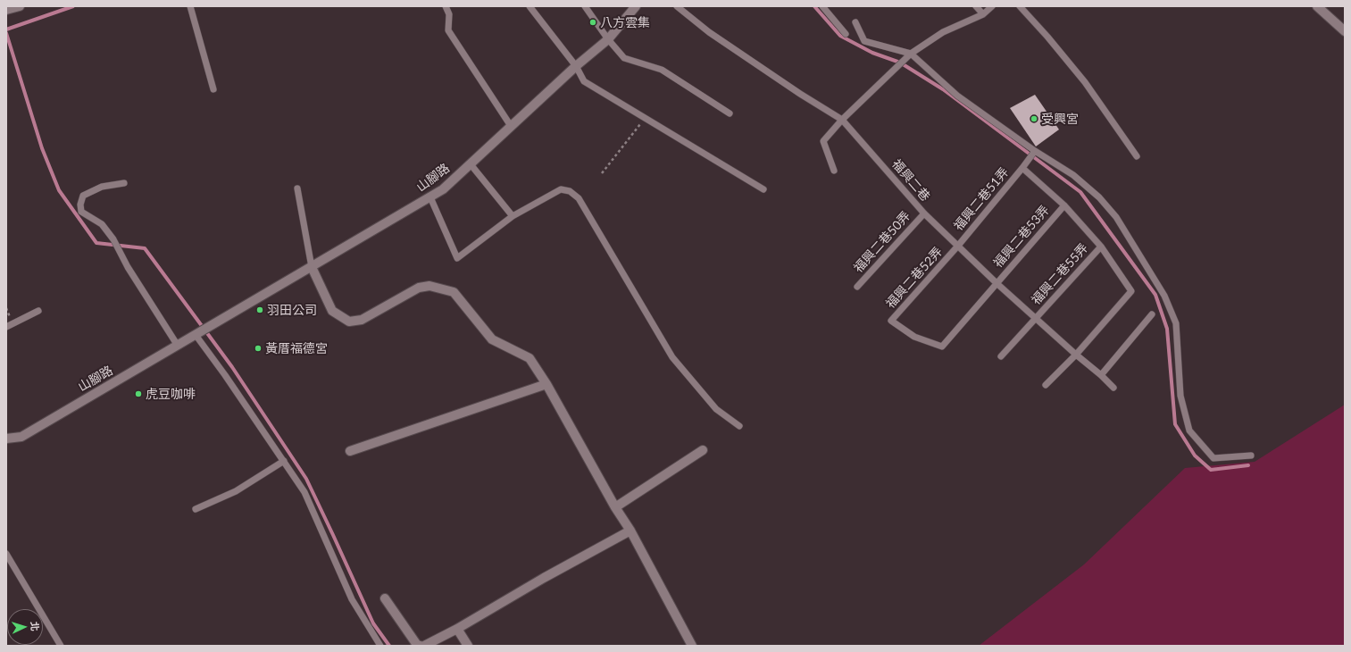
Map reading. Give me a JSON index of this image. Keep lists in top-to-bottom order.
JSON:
{
  "streets": {
    "street": ["山腳路"],
    "lane": [
      "福興二巷",
      "福興二巷51弄",
      "福興二巷53弄",
      "福興二巷50弄",
      "福興二巷55弄",
      "福興二巷52弄"
    ]
  },
  "crossings": [
    ["福興二巷", "福興二巷51弄"],
    ["福興二巷", "福興二巷53弄"],
    ["福興二巷", "福興二巷50弄"],
    ["福興二巷", "福興二巷55弄"],
    ["福興二巷", "福興二巷52弄"],
    ["福興二巷51弄", "福興二巷52弄"],
    ["福興二巷53弄", "福興二巷52弄"]
  ],
  "places": [
    "八方雲集",
    "受興宮",
    "羽田公司",
    "黃厝福德宮",
    "虎豆咖啡"
  ],
  "north": "right"
}
